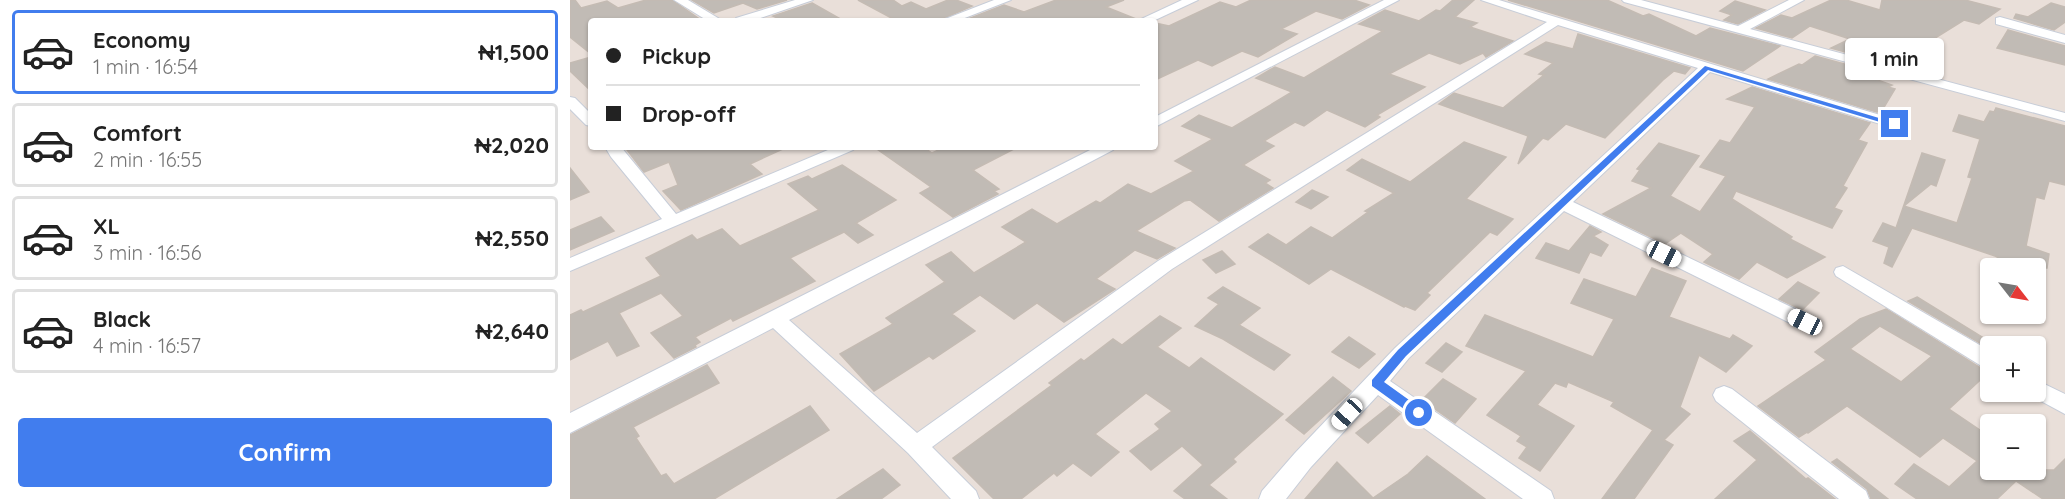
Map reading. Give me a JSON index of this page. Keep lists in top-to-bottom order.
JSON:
{
  "north": "bottom right",
  "page": {
    "list": [
      {
        "name": "Economy",
        "note": "1 min · 16:54",
        "value": "₦1,500"
      },
      {
        "name": "Comfort",
        "note": "2 min · 16:55",
        "value": "₦2,020"
      },
      {
        "name": "XL",
        "note": "3 min · 16:56",
        "value": "₦2,550"
      },
      {
        "name": "Black",
        "note": "4 min · 16:57",
        "value": "₦2,640"
      }
    ],
    "banner": ["Pickup", "Drop-off"],
    "bubble": "1 min",
    "map_buttons": ["+", "−"],
    "buttons": "Confirm"
  }
}
